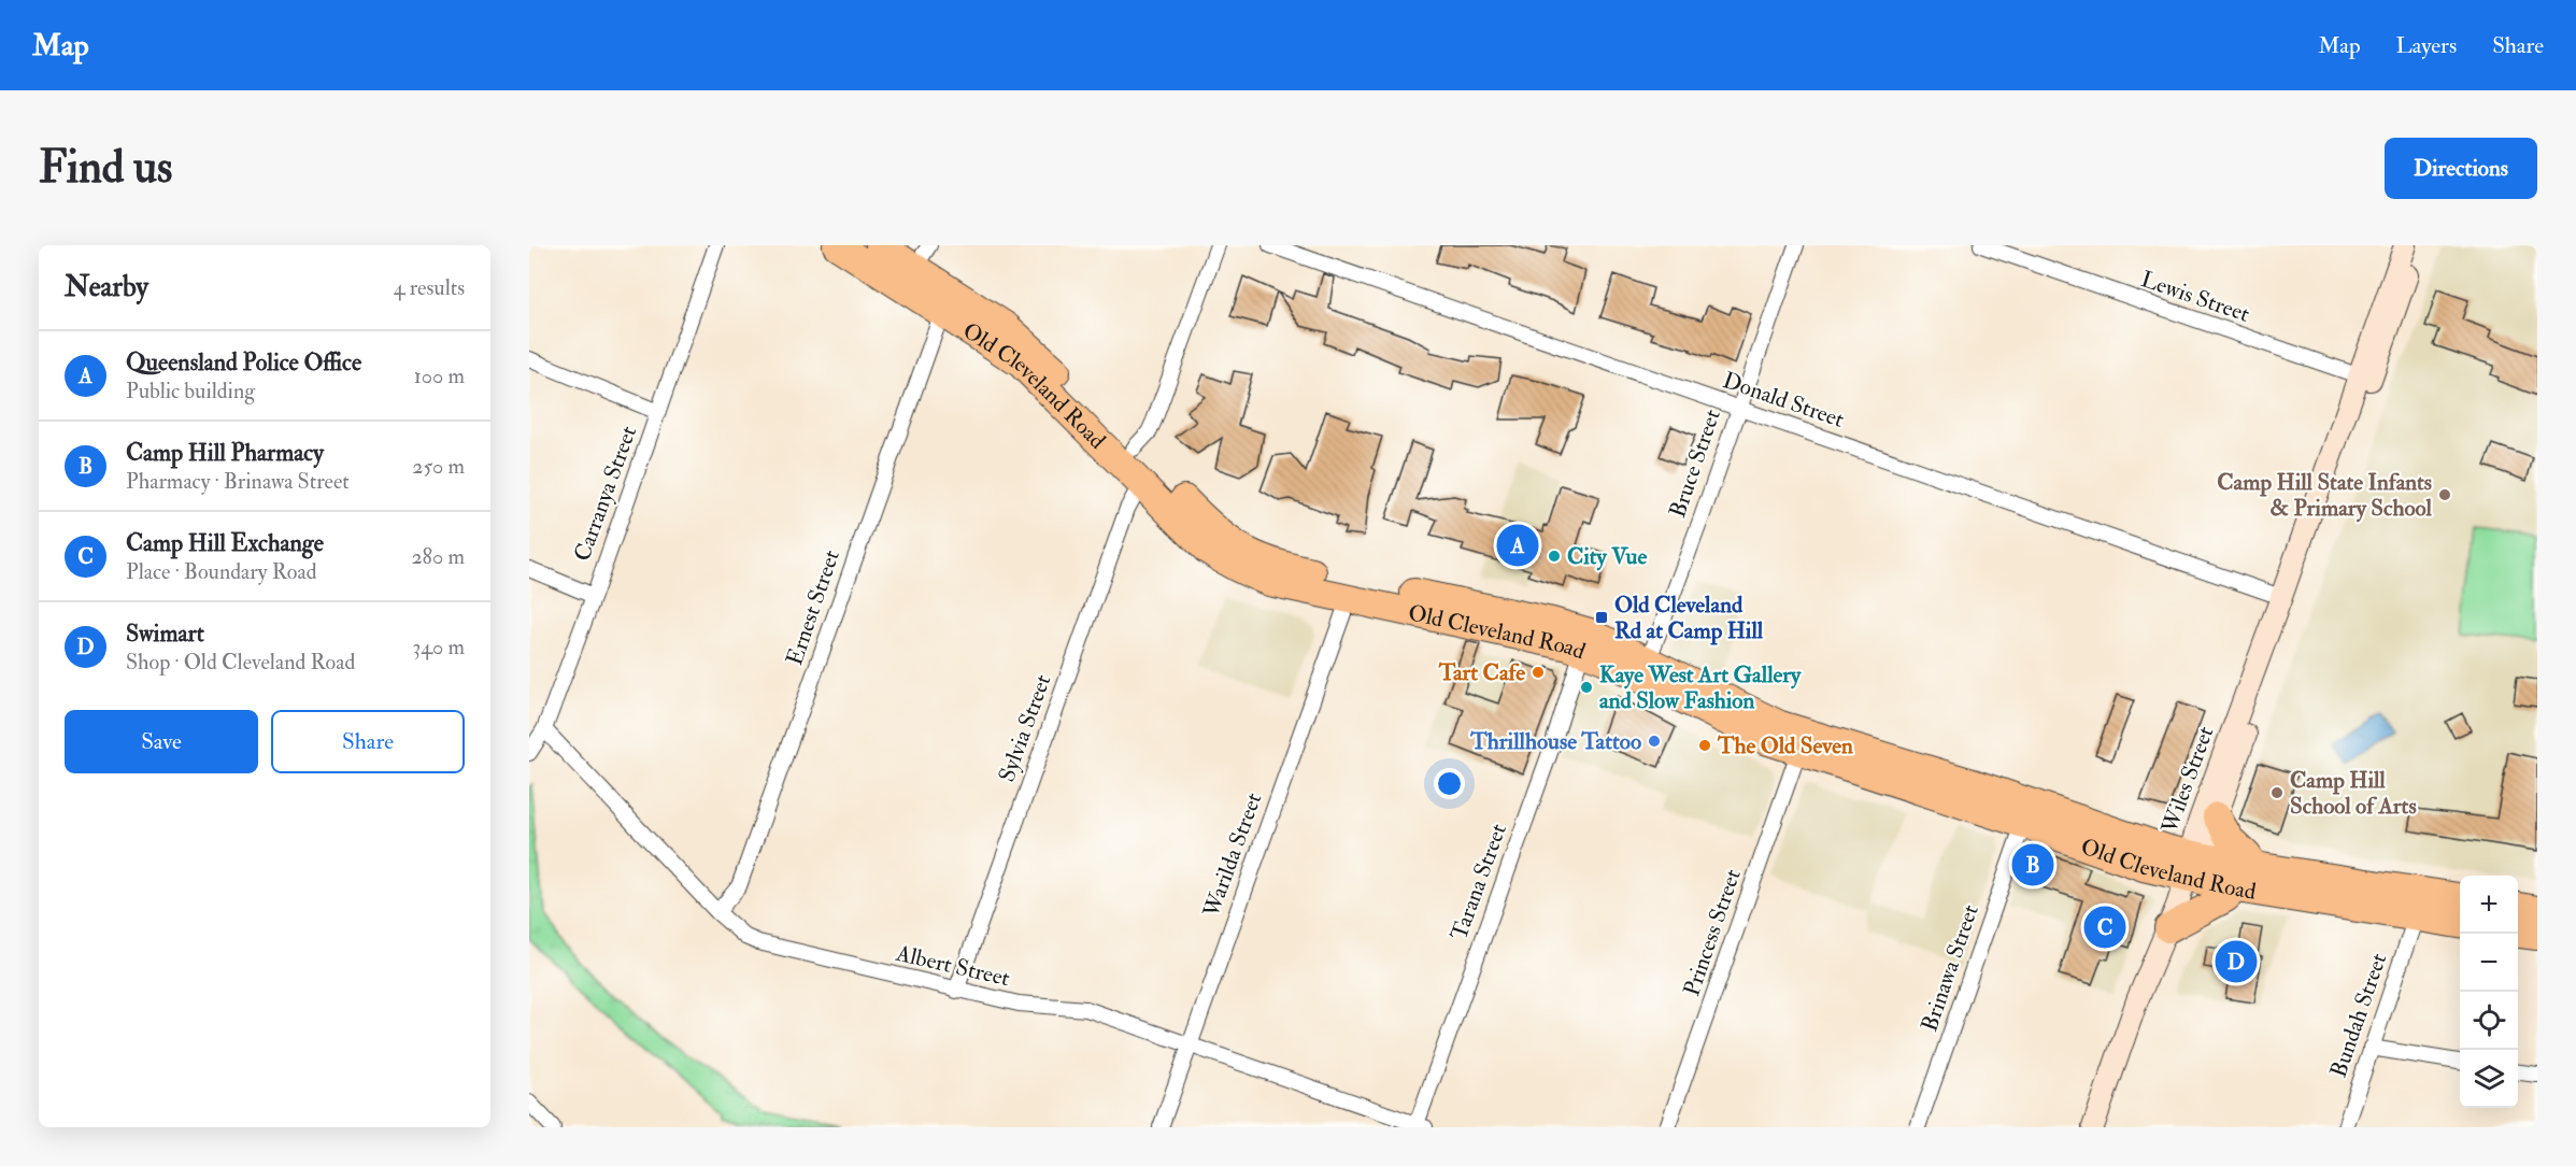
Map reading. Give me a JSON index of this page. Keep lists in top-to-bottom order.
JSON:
{
  "streets": {
    "highway": ["Old Cleveland Road"],
    "main road": ["Wiles Street"],
    "street": [
      "Lewis Street",
      "Donald Street",
      "Bruce Street",
      "Carranya Street",
      "Ernest Street",
      "Sylvia Street",
      "Warilda Street",
      "Tarana Street",
      "Princess Street",
      "Albert Street",
      "Brinawa Street",
      "Bundah Street"
    ]
  },
  "crossings": [
    ["Lewis Street", "Wiles Street"],
    ["Old Cleveland Road", "Bruce Street"],
    ["Old Cleveland Road", "Ernest Street"],
    ["Old Cleveland Road", "Sylvia Street"],
    ["Old Cleveland Road", "Wiles Street"],
    ["Old Cleveland Road", "Warilda Street"],
    ["Old Cleveland Road", "Tarana Street"],
    ["Old Cleveland Road", "Princess Street"],
    ["Old Cleveland Road", "Brinawa Street"],
    ["Old Cleveland Road", "Bundah Street"],
    ["Donald Street", "Bruce Street"],
    ["Donald Street", "Wiles Street"],
    ["Carranya Street", "Albert Street"],
    ["Ernest Street", "Albert Street"],
    ["Sylvia Street", "Albert Street"],
    ["Warilda Street", "Albert Street"],
    ["Tarana Street", "Albert Street"]
  ],
  "places": {
    "other": [
      "Camp Hill State Infants & Primary School",
      "City Vue",
      "Tart Cafe",
      "Kaye West Art Gallery and Slow Fashion",
      "Thrillhouse Tattoo",
      "The Old Seven",
      "Camp Hill School of Arts"
    ],
    "transit": ["Old Cleveland Rd at Camp Hill"]
  },
  "page": {
    "header": "Map",
    "nav": ["Map", "Layers", "Share"],
    "buttons": [
      "Directions",
      ["Save", "Share"]
    ],
    "title": "Find us",
    "heading": ["Nearby", "4 results"],
    "list": [
      {
        "mark": "A",
        "name": "Queensland Police Office",
        "note": "Public building",
        "value": "100 m"
      },
      {
        "mark": "B",
        "name": "Camp Hill Pharmacy",
        "note": "Pharmacy · Brinawa Street",
        "value": "250 m"
      },
      {
        "mark": "C",
        "name": "Camp Hill Exchange",
        "note": "Place · Boundary Road",
        "value": "280 m"
      },
      {
        "mark": "D",
        "name": "Swimart",
        "note": "Shop · Old Cleveland Road",
        "value": "340 m"
      }
    ],
    "pins": [
      "A",
      "B",
      "C",
      "D"
    ],
    "map_buttons": ["+", "−"]
  }
}
